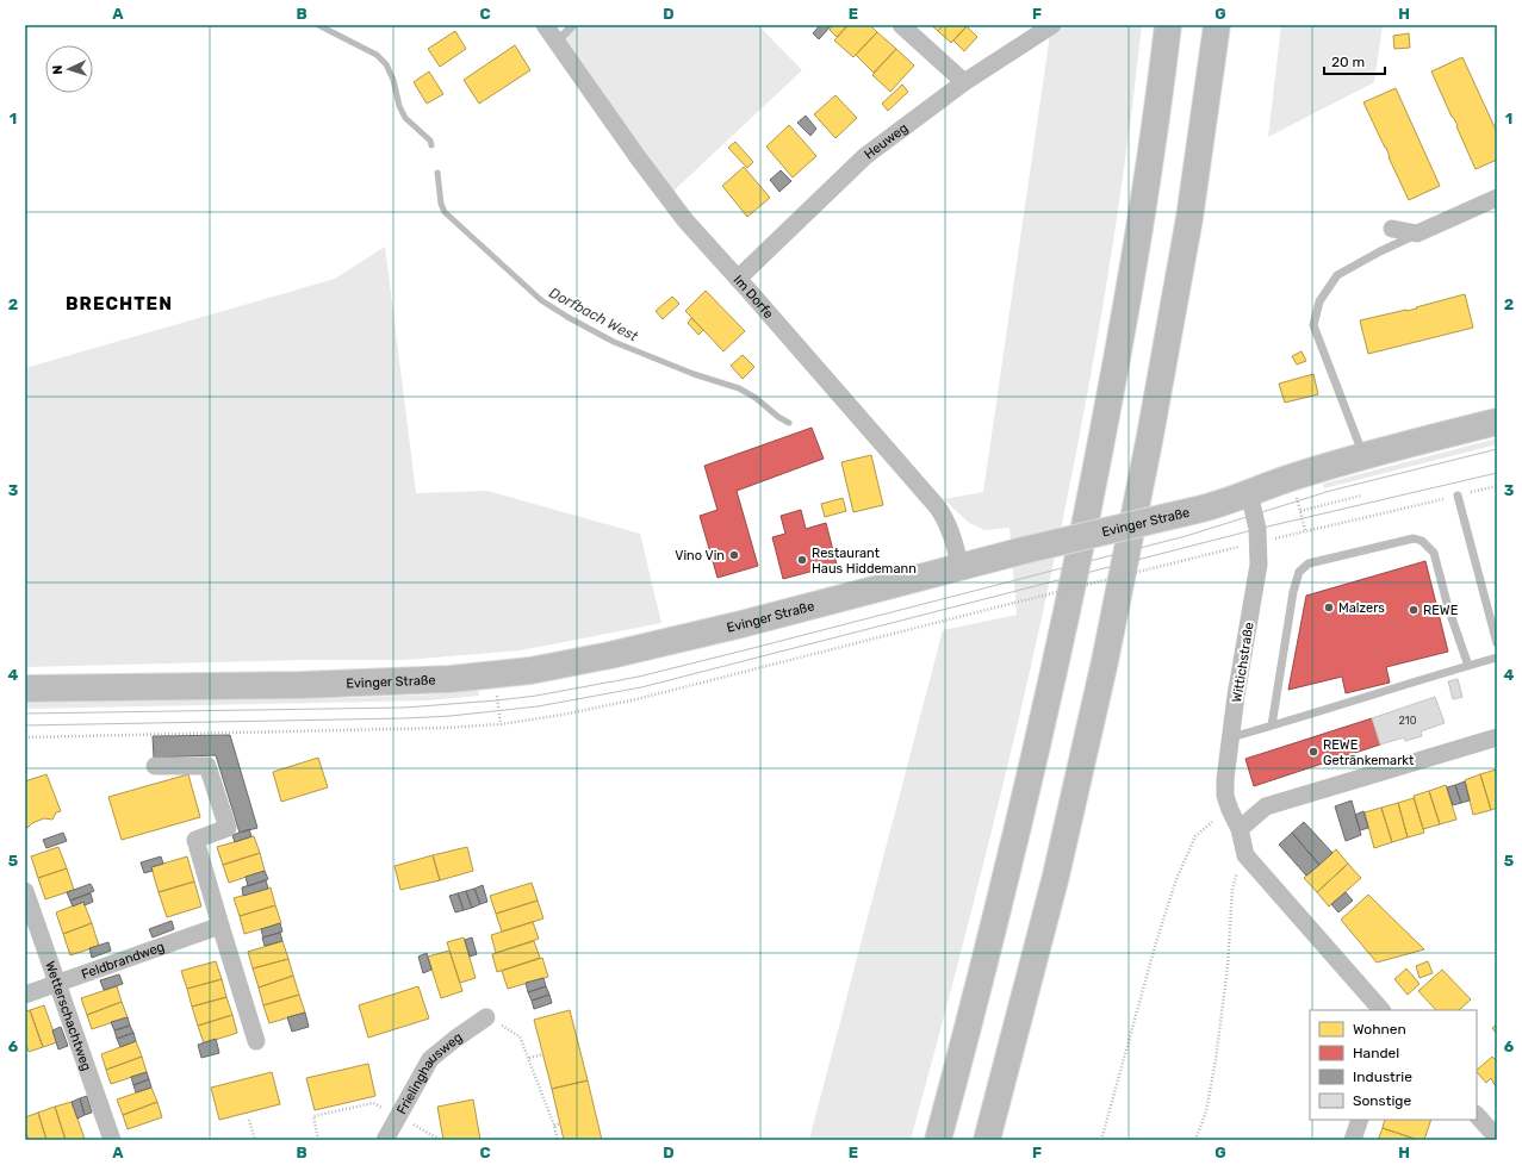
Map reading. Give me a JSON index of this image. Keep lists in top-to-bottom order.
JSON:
{
  "streets": {
    "main road": ["Evinger Straße"],
    "street": [
      "Heuweg",
      "Im Dorfe",
      "Wittichstraße",
      "Feldbrandweg",
      "Wetterschachtweg",
      "Frielinghausweg"
    ]
  },
  "crossings": [
    ["Heuweg", "Im Dorfe"],
    ["Im Dorfe", "Evinger Straße"],
    ["Evinger Straße", "Wittichstraße"],
    ["Feldbrandweg", "Wetterschachtweg"]
  ],
  "districts": ["BRECHTEN"],
  "water": ["Dorfbach West"],
  "places": [
    "Vino Vin",
    "Restaurant Haus Hiddemann",
    "Malzers",
    "REWE",
    "REWE Getränkemarkt"
  ],
  "house_numbers": ["210"],
  "legend": [
    "Wohnen",
    "Handel",
    "Industrie",
    "Sonstige"
  ],
  "scale_bar": "20 m",
  "north": "left",
  "grid": {
    "columns": [
      "A",
      "B",
      "C",
      "D",
      "E",
      "F",
      "G",
      "H"
    ],
    "rows": [
      "1",
      "2",
      "3",
      "4",
      "5",
      "6"
    ]
  }
}
